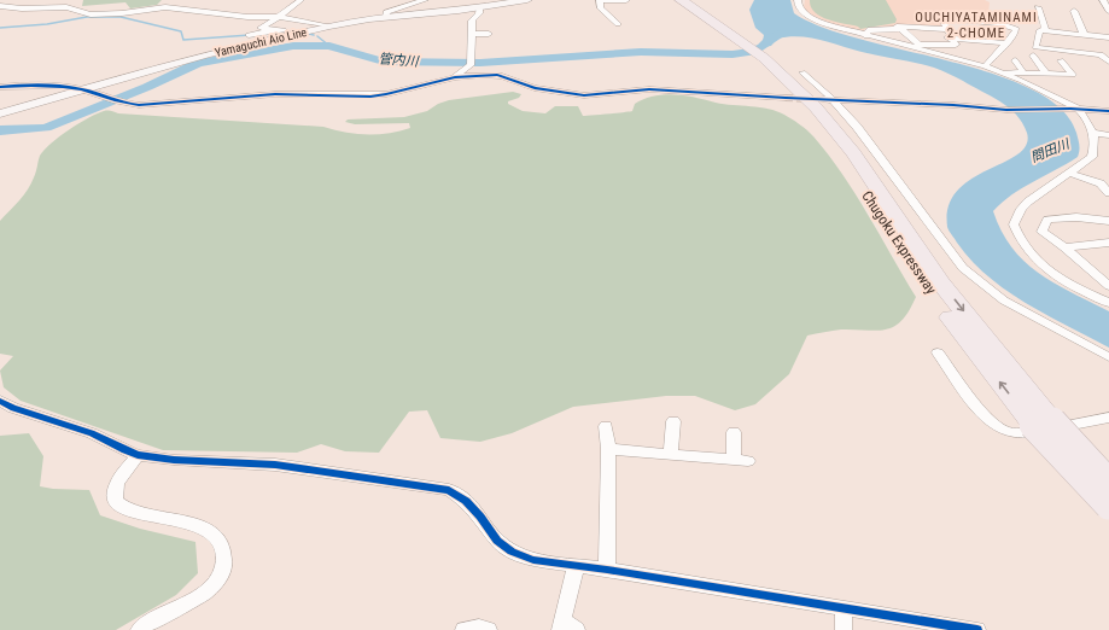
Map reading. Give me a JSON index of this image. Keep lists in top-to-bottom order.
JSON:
{
  "streets": {
    "highway": ["Chugoku Expressway"],
    "main road": ["Yamaguchi Aio Line"]
  },
  "districts": ["OUCHIYATAMINAMI 2-CHOME"],
  "water": ["管内川", "問田川"]
}
